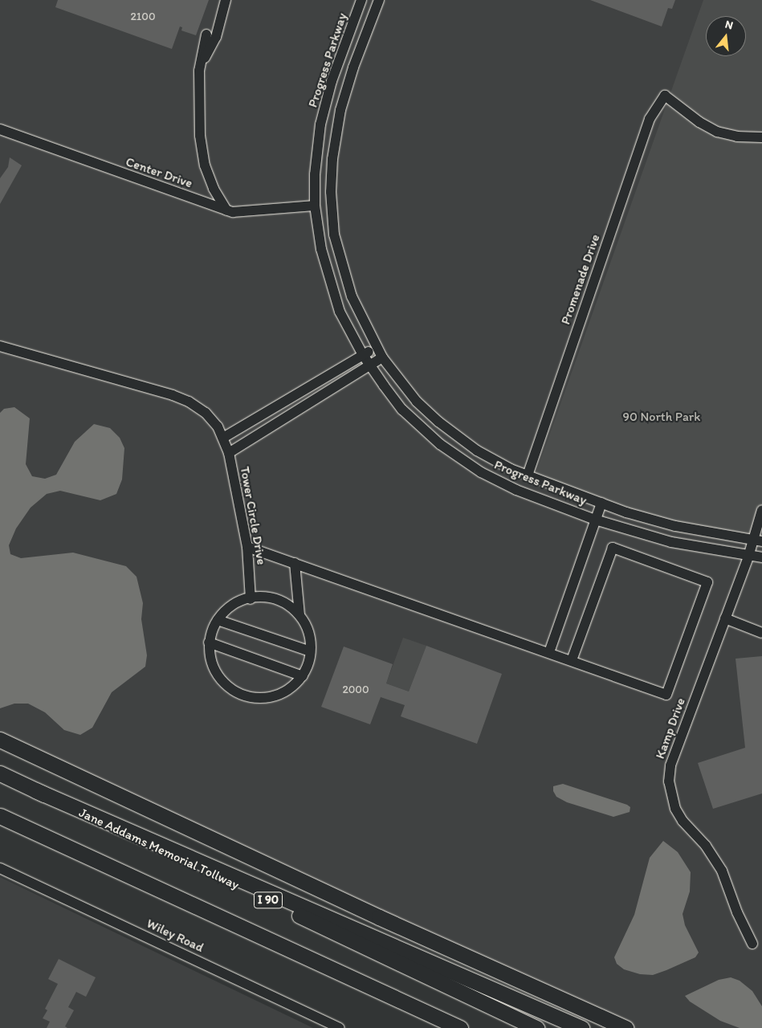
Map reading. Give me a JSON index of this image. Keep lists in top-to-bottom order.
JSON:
{
  "streets": {
    "highway": ["Jane Addams Memorial Tollway", "I 90"],
    "street": [
      "Progress Parkway",
      "Center Drive",
      "Promenade Drive",
      "Tower Circle Drive",
      "Kamp Drive",
      "Wiley Road"
    ]
  },
  "crossings": [
    ["Progress Parkway", "Center Drive"],
    ["Progress Parkway", "Promenade Drive"],
    ["Progress Parkway", "Kamp Drive"]
  ],
  "parks": ["90 North Park"],
  "house_numbers": ["2100", "2000"],
  "north": "top"
}
